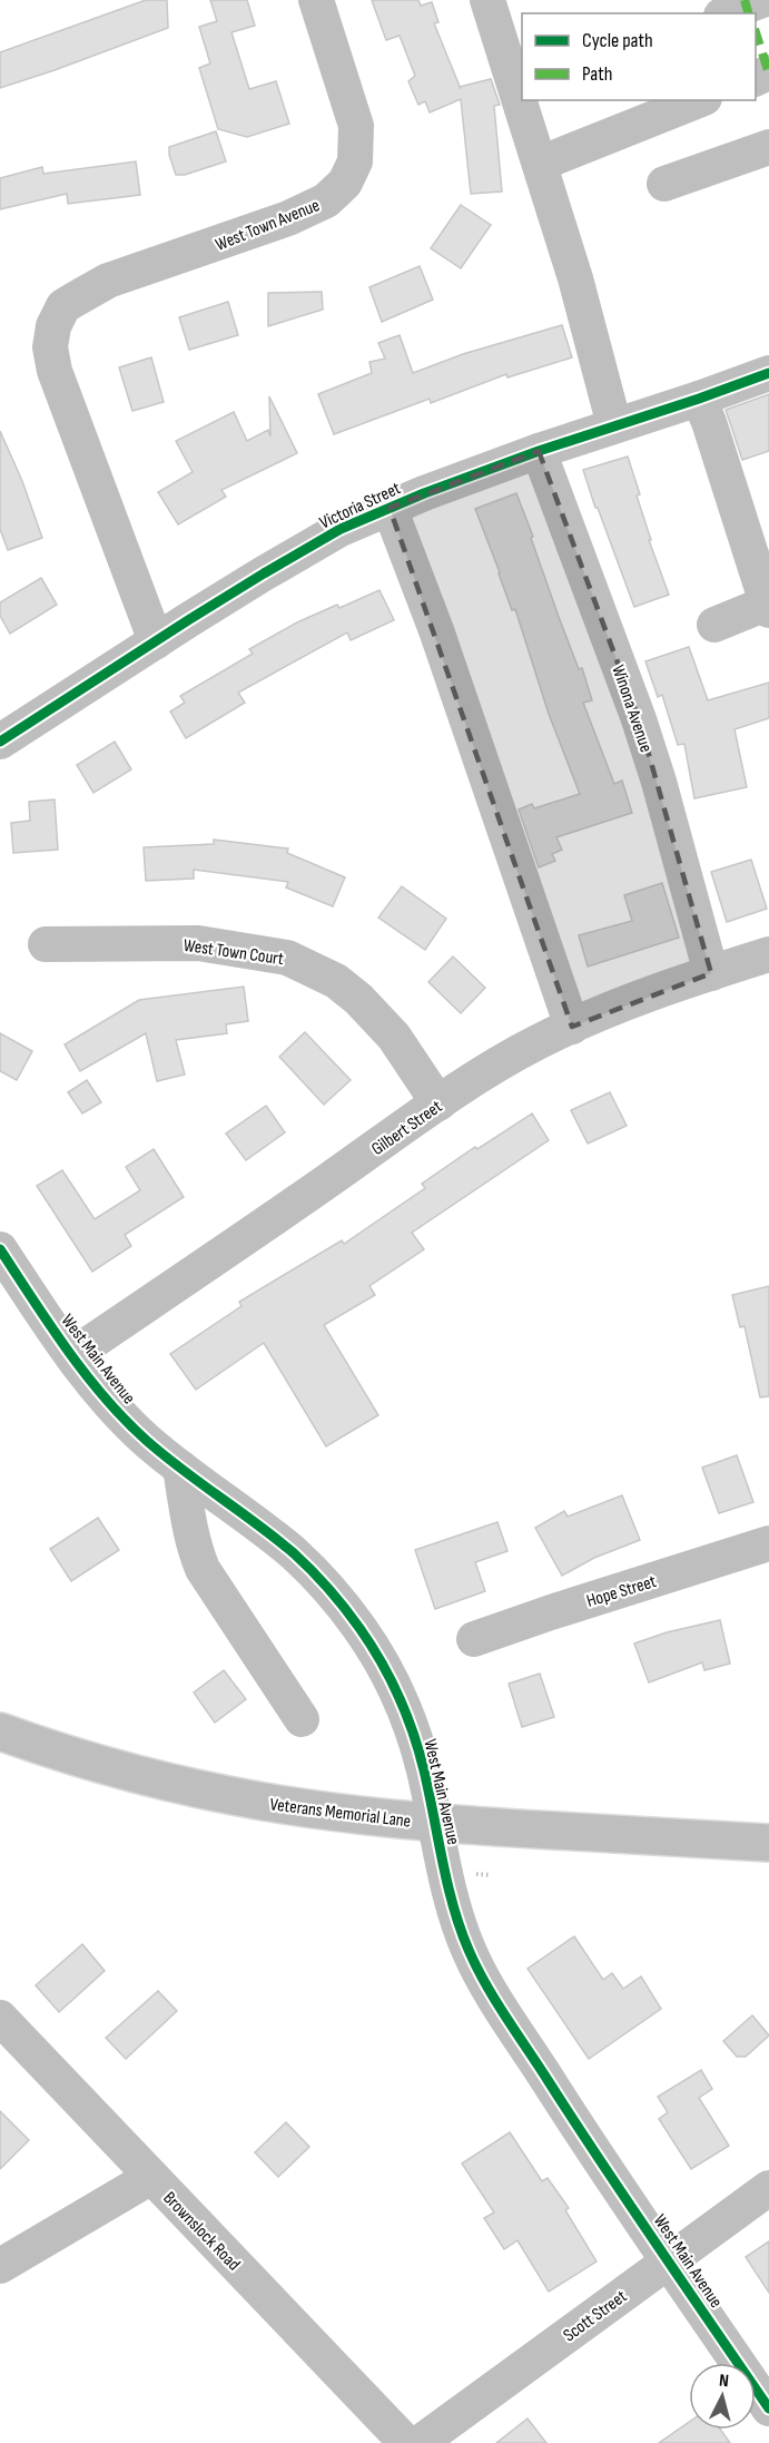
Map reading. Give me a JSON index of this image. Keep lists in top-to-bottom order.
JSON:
{
  "streets": {
    "main road": ["Veterans Memorial Lane"],
    "street": [
      "West Town Avenue",
      "Victoria Street",
      "Winona Avenue",
      "West Town Court",
      "Gilbert Street",
      "West Main Avenue",
      "Hope Street",
      "Brownslock Road",
      "Scott Street"
    ]
  },
  "crossings": [
    ["West Town Avenue", "Victoria Street"],
    ["Victoria Street", "Winona Avenue"],
    ["Winona Avenue", "Gilbert Street"],
    ["West Town Court", "Gilbert Street"],
    ["Gilbert Street", "West Main Avenue"],
    ["West Main Avenue", "Veterans Memorial Lane"],
    ["West Main Avenue", "Scott Street"]
  ],
  "legend": ["Cycle path", "Path"],
  "north": "top"
}
